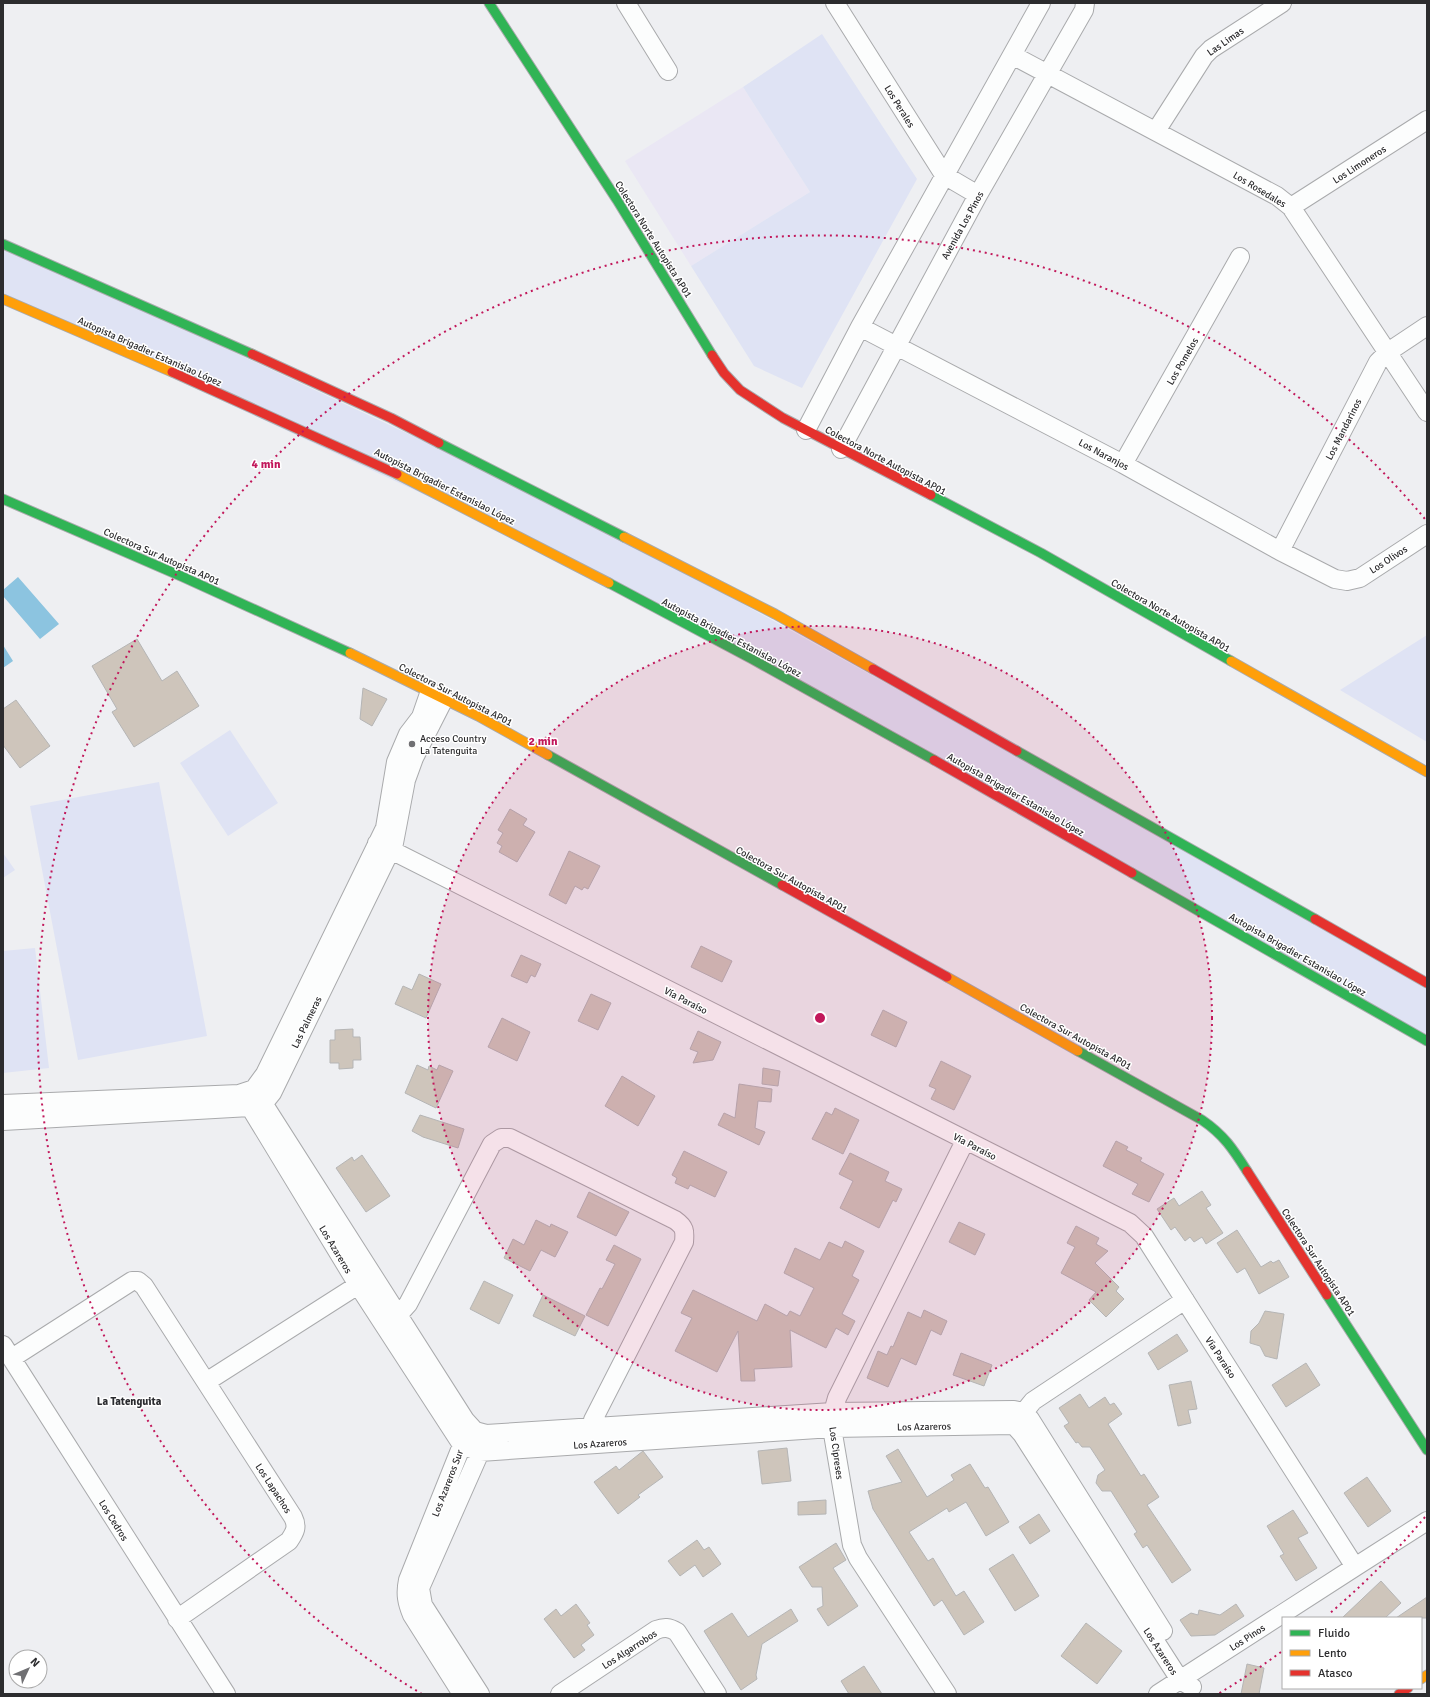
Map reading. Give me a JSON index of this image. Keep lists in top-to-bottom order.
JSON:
{
  "streets": {
    "main road": ["Colectora Norte Autopista AP01", "Autopista Brigadier Estanislao López", "Colectora Sur Autopista AP01"],
    "street": [
      "Las Limas",
      "Los Perales",
      "Los Limoneros",
      "Los Rosedales",
      "Avenida Los Pinos",
      "Los Pomelos",
      "Los Mandarinos",
      "Los Naranjos",
      "Los Olivos",
      "Vía Paraíso",
      "Las Palmeras",
      "Los Azareros",
      "Los Cipreses",
      "Los Azareros Sur",
      "Los Lapachos",
      "Los Cedros",
      "Los Pinos",
      "Los Algarrobos"
    ]
  },
  "crossings": [
    ["Las Limas", "Los Rosedales"],
    ["Los Perales", "Avenida Los Pinos"],
    ["Los Limoneros", "Los Rosedales"],
    ["Los Rosedales", "Avenida Los Pinos"],
    ["Los Rosedales", "Los Mandarinos"],
    ["Avenida Los Pinos", "Colectora Norte Autopista AP01"],
    ["Avenida Los Pinos", "Los Naranjos"],
    ["Los Pomelos", "Los Naranjos"],
    ["Los Mandarinos", "Los Naranjos"],
    ["Los Naranjos", "Los Olivos"],
    ["Colectora Sur Autopista AP01", "Las Palmeras"],
    ["Vía Paraíso", "Las Palmeras"],
    ["Vía Paraíso", "Los Cipreses"],
    ["Vía Paraíso", "Los Pinos"],
    ["Las Palmeras", "Los Azareros"],
    ["Los Azareros", "Los Cipreses"],
    ["Los Azareros", "Los Azareros Sur"],
    ["Los Azareros", "Los Pinos"],
    ["Los Lapachos", "Los Cedros"]
  ],
  "districts": ["La Tatenguita"],
  "places": ["Acceso Country La Tatenguita"],
  "legend": ["Fluido", "Lento", "Atasco"],
  "north": "top right",
  "rings": ["4 min", "2 min"]
}
